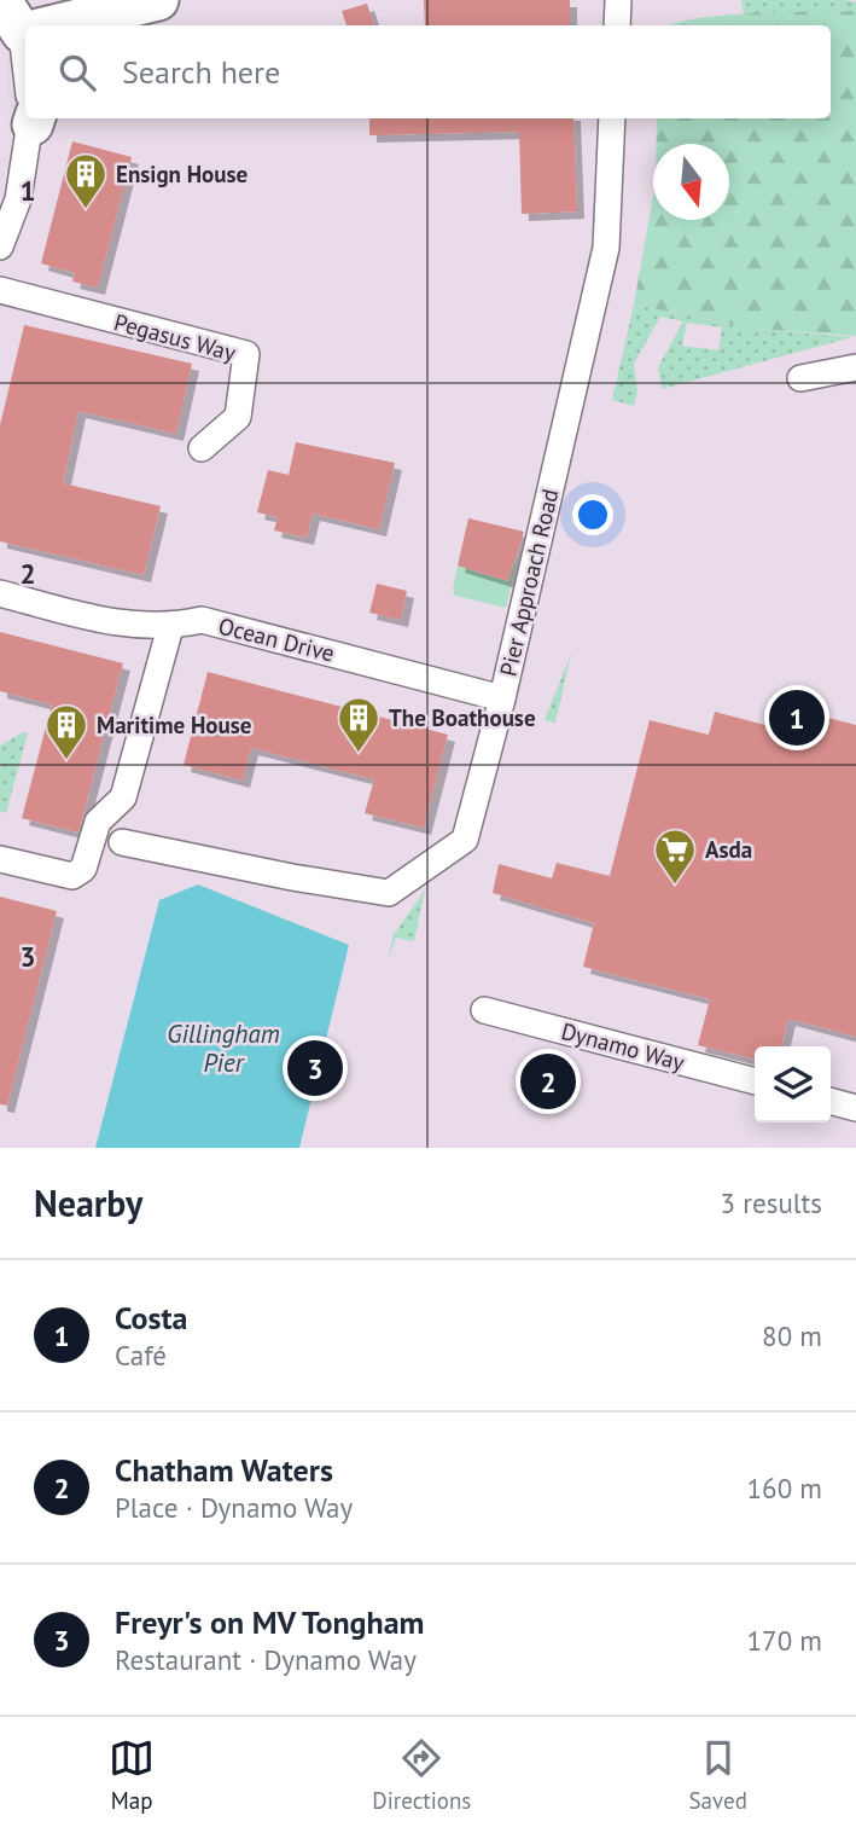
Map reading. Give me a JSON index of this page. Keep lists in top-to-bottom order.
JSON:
{
  "streets": {
    "street": [
      "Pegasus Way",
      "Pier Approach Road",
      "Ocean Drive",
      "Dynamo Way"
    ]
  },
  "crossings": [
    ["Pier Approach Road", "Ocean Drive"]
  ],
  "water": ["Gillingham Pier"],
  "places": {
    "building": ["Ensign House", "The Boathouse", "Maritime House"],
    "supermarket": ["Asda"]
  },
  "north": "bottom",
  "page": {
    "search": "Search here",
    "pins": ["1", "3", "2"],
    "heading": ["Nearby", "3 results"],
    "list": [
      {
        "mark": "1",
        "name": "Costa",
        "note": "Café",
        "value": "80 m"
      },
      {
        "mark": "2",
        "name": "Chatham Waters",
        "note": "Place · Dynamo Way",
        "value": "160 m"
      },
      {
        "mark": "3",
        "name": "Freyr's on MV Tongham",
        "note": "Restaurant · Dynamo Way",
        "value": "170 m"
      }
    ],
    "nav": ["Map", "Directions", "Saved"]
  },
  "grid": {
    "rows": ["1", "2", "3"]
  }
}
